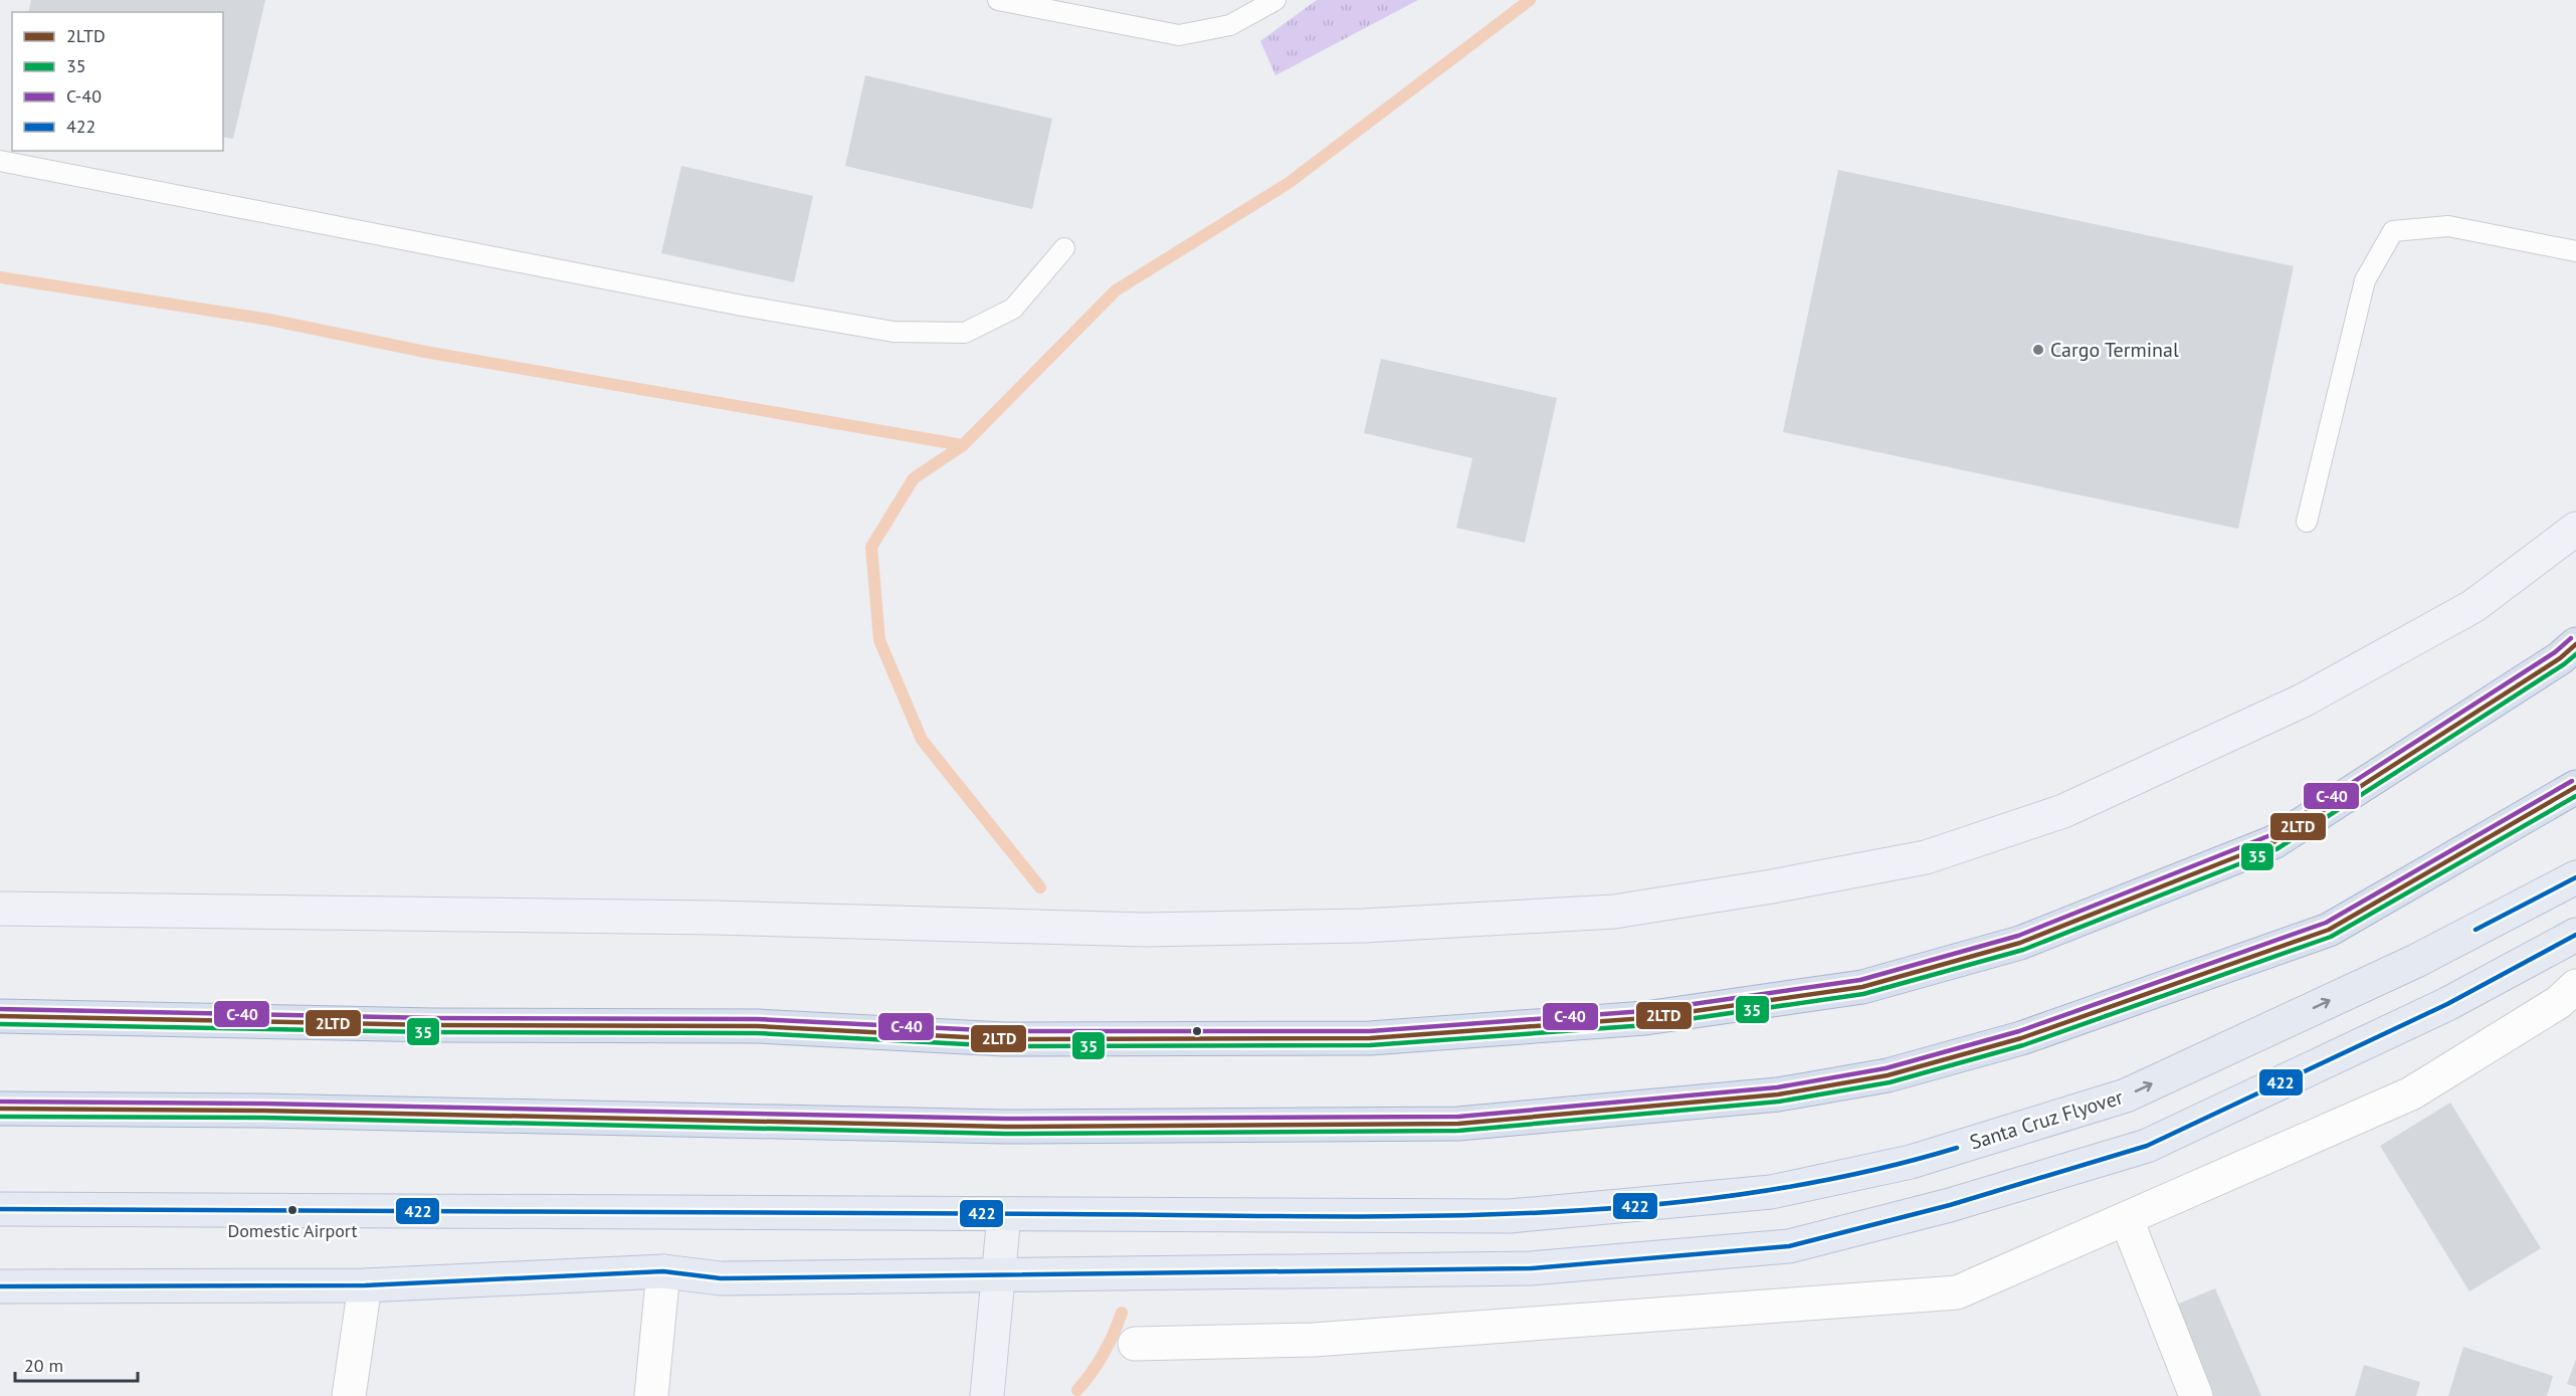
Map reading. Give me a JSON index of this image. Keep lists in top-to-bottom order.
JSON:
{
  "streets": {
    "main road": ["Santa Cruz Flyover"]
  },
  "places": ["Cargo Terminal", "Domestic Airport"],
  "lines": [
    "transit line C-40",
    "transit line 2LTD",
    "transit line 35",
    "transit line 422"
  ],
  "legend": [
    "2LTD",
    "35",
    "C-40",
    "422"
  ],
  "scale_bar": "20 m"
}
